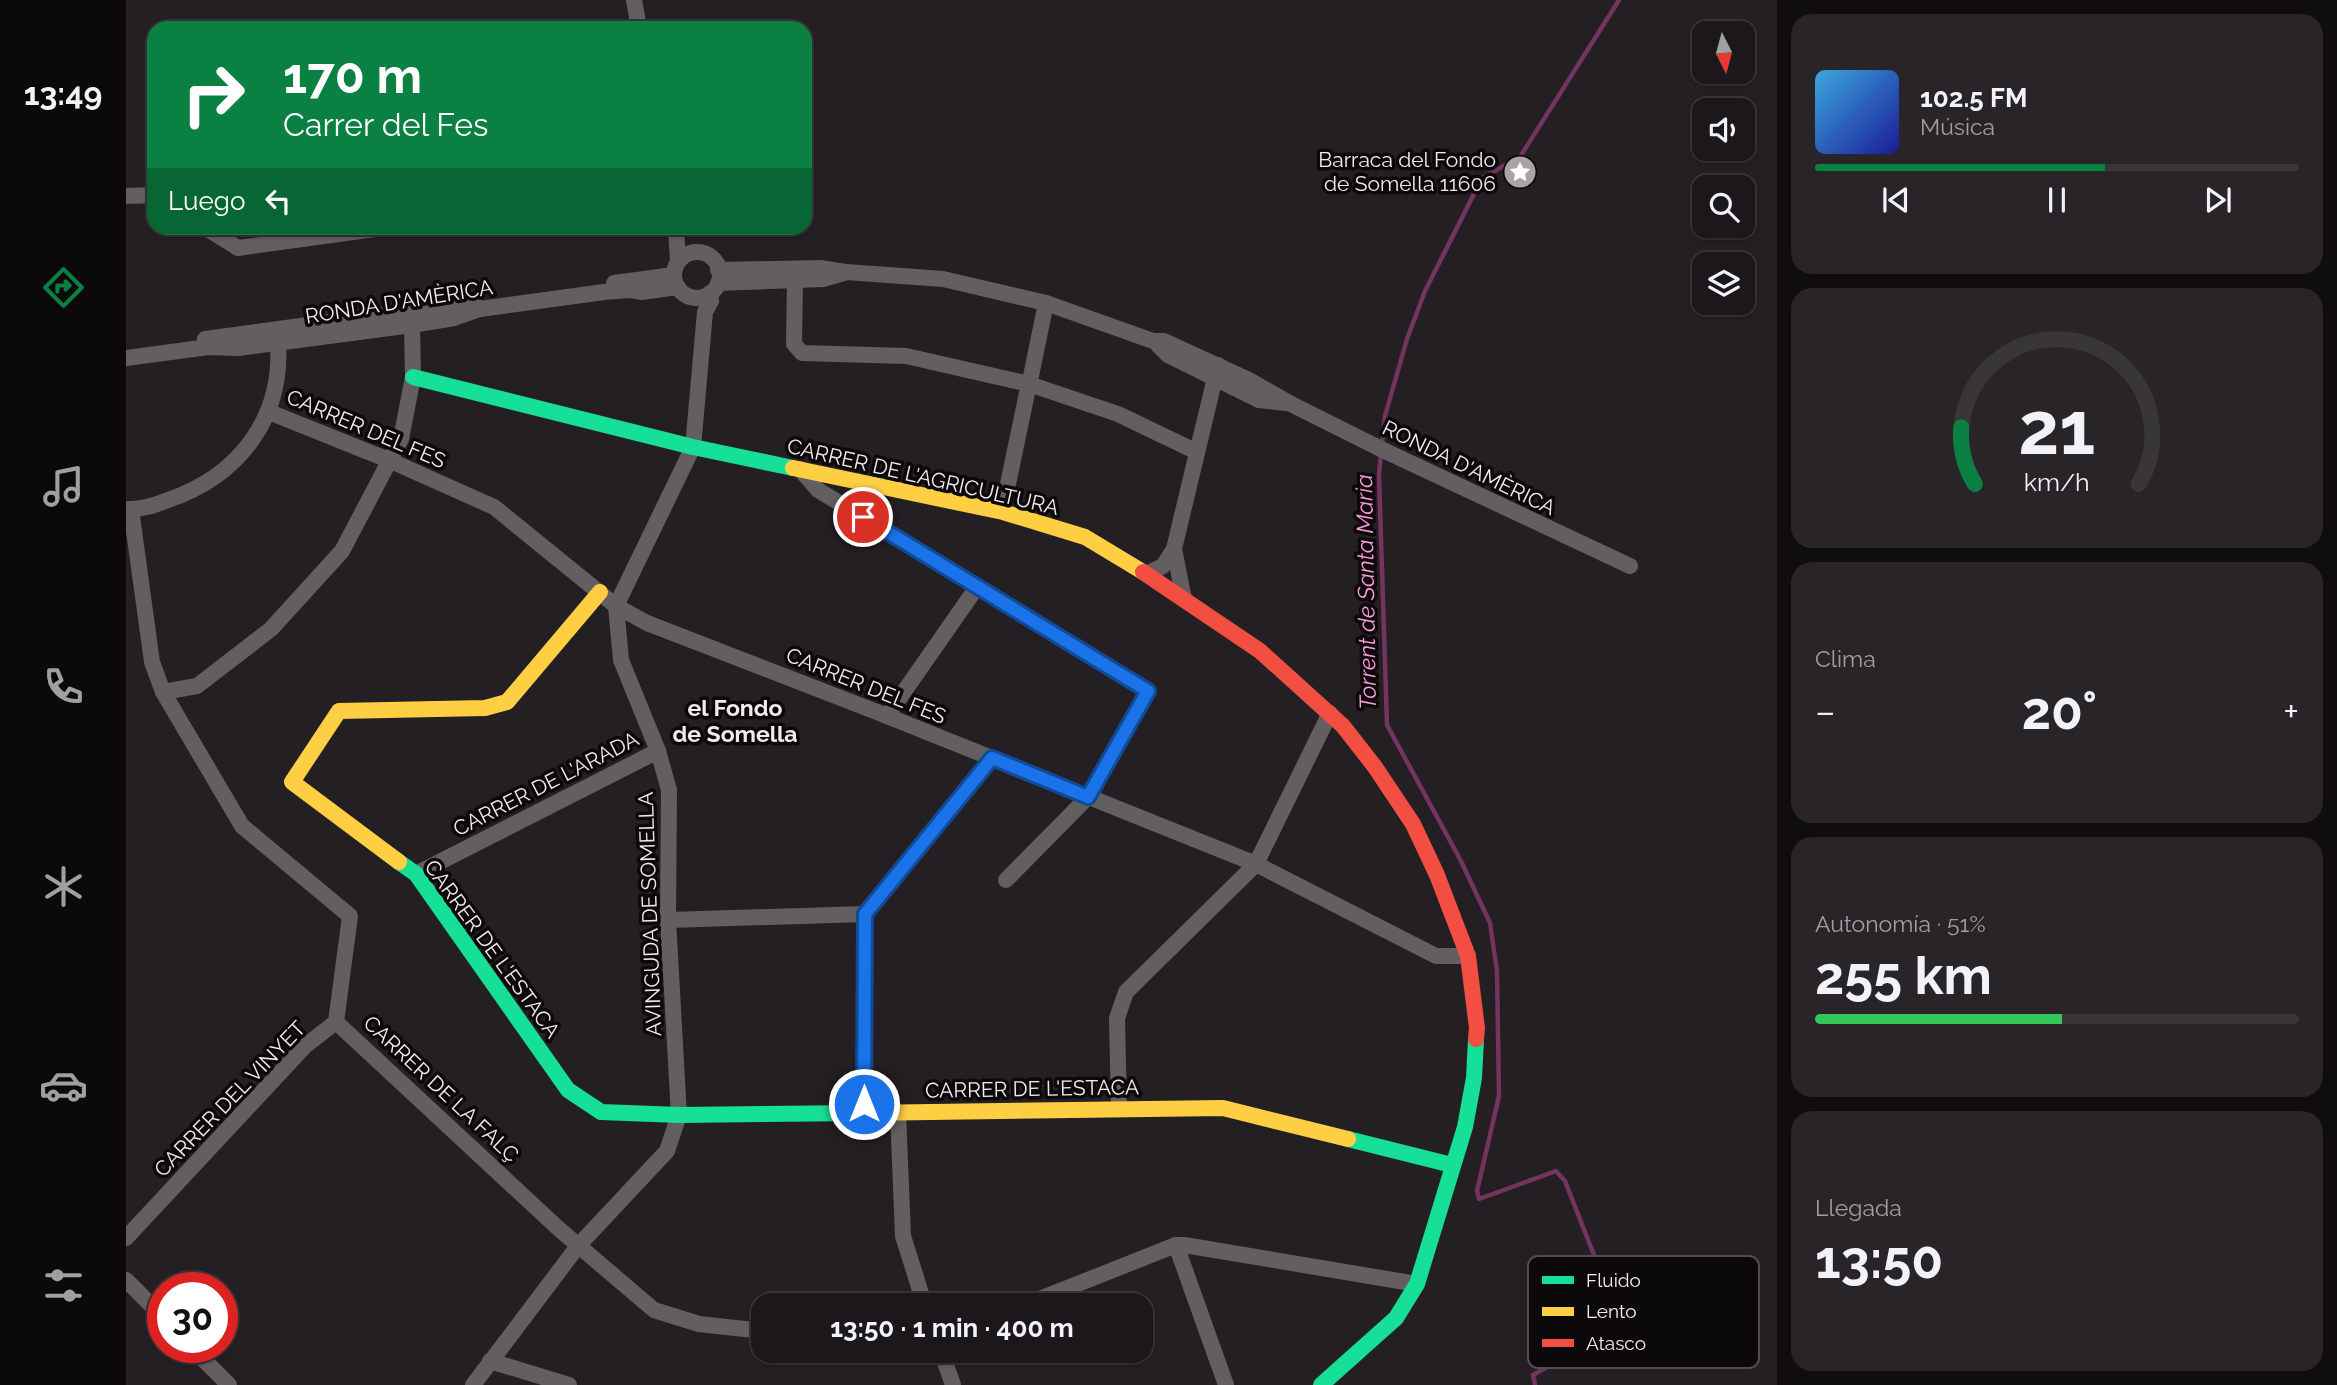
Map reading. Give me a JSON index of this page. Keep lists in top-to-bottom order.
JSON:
{
  "streets": {
    "street": [
      "RONDA D'AMÈRICA",
      "CARRER DEL FES",
      "CARRER DE L'AGRICULTURA",
      "CARRER DE L'ARADA",
      "AVINGUDA DE SOMELLA",
      "CARRER DE L'ESTACA",
      "CARRER DE LA FALÇ",
      "CARRER DEL VINYET"
    ]
  },
  "crossings": [
    ["CARRER DEL FES", "CARRER DE L'AGRICULTURA"],
    ["CARRER DEL FES", "AVINGUDA DE SOMELLA"],
    ["CARRER DEL FES", "CARRER DE L'ESTACA"],
    ["CARRER DE L'AGRICULTURA", "CARRER DE L'ESTACA"],
    ["CARRER DE L'ARADA", "AVINGUDA DE SOMELLA"],
    ["CARRER DE L'ARADA", "CARRER DE L'ESTACA"],
    ["AVINGUDA DE SOMELLA", "CARRER DE L'ESTACA"],
    ["AVINGUDA DE SOMELLA", "CARRER DE LA FALÇ"],
    ["CARRER DE LA FALÇ", "CARRER DEL VINYET"]
  ],
  "districts": ["el Fondo de Somella"],
  "water": ["Torrent de Santa Maria"],
  "places": {
    "place": ["Barraca del Fondo de Somella 11606"]
  },
  "legend": ["Fluido", "Lento", "Atasco"],
  "north": "bottom",
  "page": {
    "tabs": "13:49",
    "turn": ["170 m", "Carrer del Fes"],
    "song": ["102.5 FM", "Música"],
    "then": "Luego",
    "tile": [
      "Clima",
      ["Autonomía · 51%", "255 km"],
      ["Llegada", "13:50"]
    ],
    "heat": ["−", "20°", "+"],
    "limit": "30",
    "trip": "13:50 · 1 min · 400 m",
    "gauge": ["21", "km/h"]
  }
}
